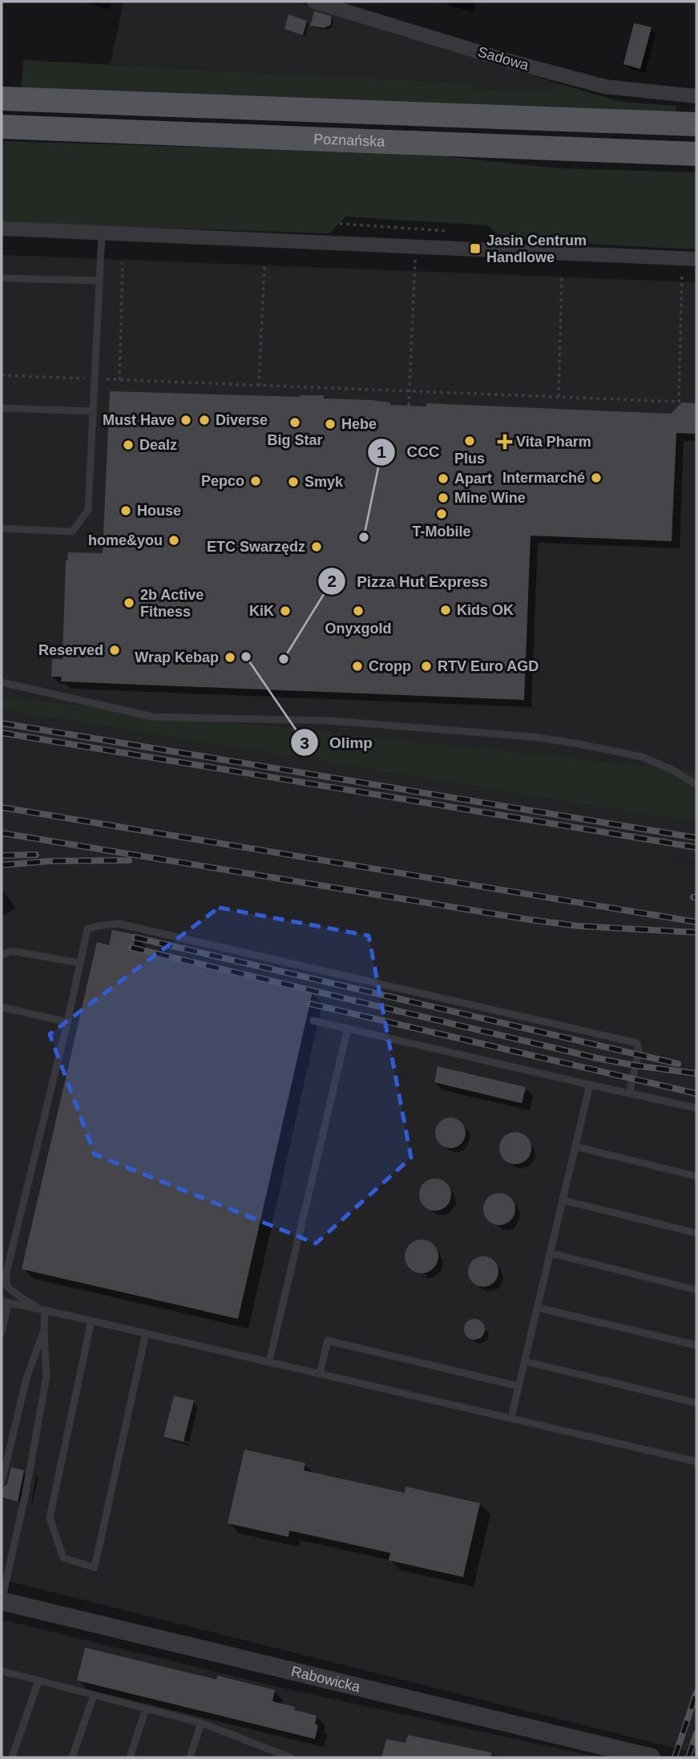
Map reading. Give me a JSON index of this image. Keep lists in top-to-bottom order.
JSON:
{
  "streets": {
    "main road": ["Poznańska"],
    "street": ["Sadowa", "Rabowicka"]
  },
  "places": {
    "transit": ["Jasin Centrum Handlowe"],
    "other": [
      "Must Have",
      "Diverse",
      "Big Star",
      "Hebe",
      "Plus",
      "Dealz",
      "Intermarché",
      "Apart",
      "Pepco",
      "Smyk",
      "Mine Wine",
      "House",
      "T-Mobile",
      "CCC",
      "home&you",
      "ETC Swarzędz",
      "2b Active Fitness",
      "Kids OK",
      "KiK",
      "Onyxgold",
      "Reserved",
      "Olimp",
      "Wrap Kebap",
      "Pizza Hut Express",
      "Cropp",
      "RTV Euro AGD"
    ],
    "health": ["Vita Pharm"]
  }
}
